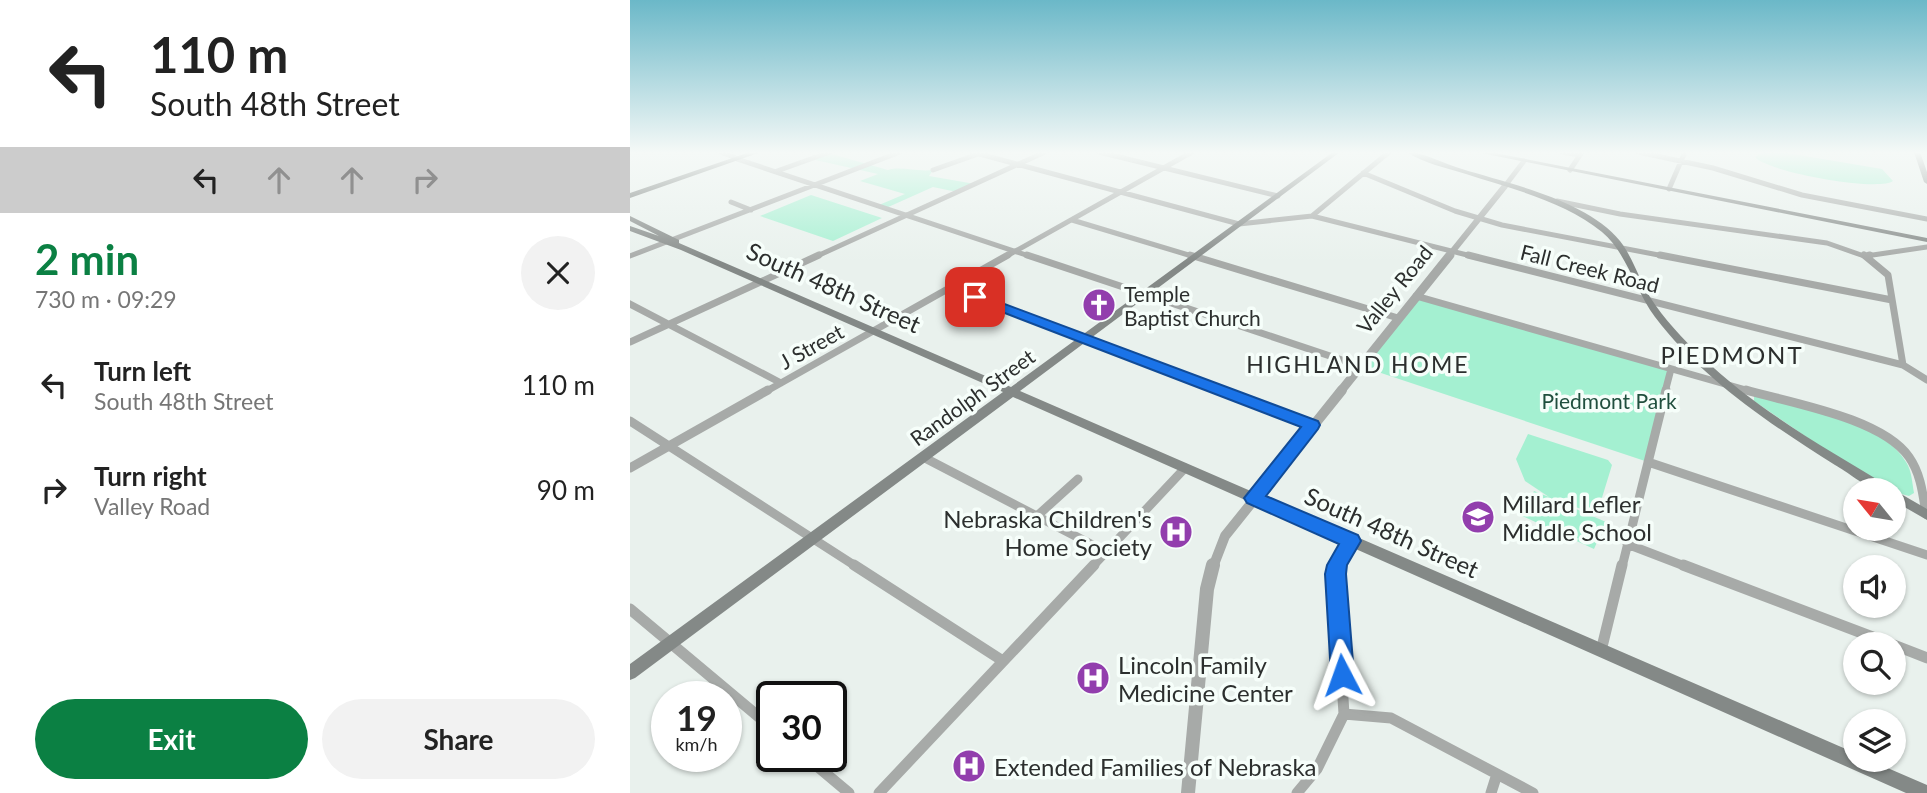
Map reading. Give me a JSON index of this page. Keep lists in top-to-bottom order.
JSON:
{
  "streets": {
    "main road": ["South 48th Street", "Randolph Street"],
    "street": ["Fall Creek Road", "Valley Road", "J Street"]
  },
  "crossings": [
    ["Fall Creek Road", "Valley Road"],
    ["Fall Creek Road", "Randolph Street"],
    ["South 48th Street", "Valley Road"],
    ["South 48th Street", "J Street"],
    ["South 48th Street", "Randolph Street"]
  ],
  "districts": ["PIEDMONT", "HIGHLAND HOME"],
  "parks": ["Piedmont Park"],
  "places": {
    "church": ["Temple Baptist Church"],
    "school or university": ["Millard Lefler Middle School"],
    "hospital": ["Nebraska Children's Home Society", "Lincoln Family Medicine Center", "Extended Families of Nebraska"]
  },
  "north": "top left",
  "page": {
    "turn": ["110 m", "South 48th Street"],
    "heading": ["2 min", "730 m · 09:29"],
    "list": [
      {
        "name": "Turn left",
        "note": "South 48th Street",
        "value": "110 m"
      },
      {
        "name": "Turn right",
        "note": "Valley Road",
        "value": "90 m"
      }
    ],
    "speed": "19 km/h",
    "limit": "30",
    "buttons": ["Exit", "Share"]
  }
}
